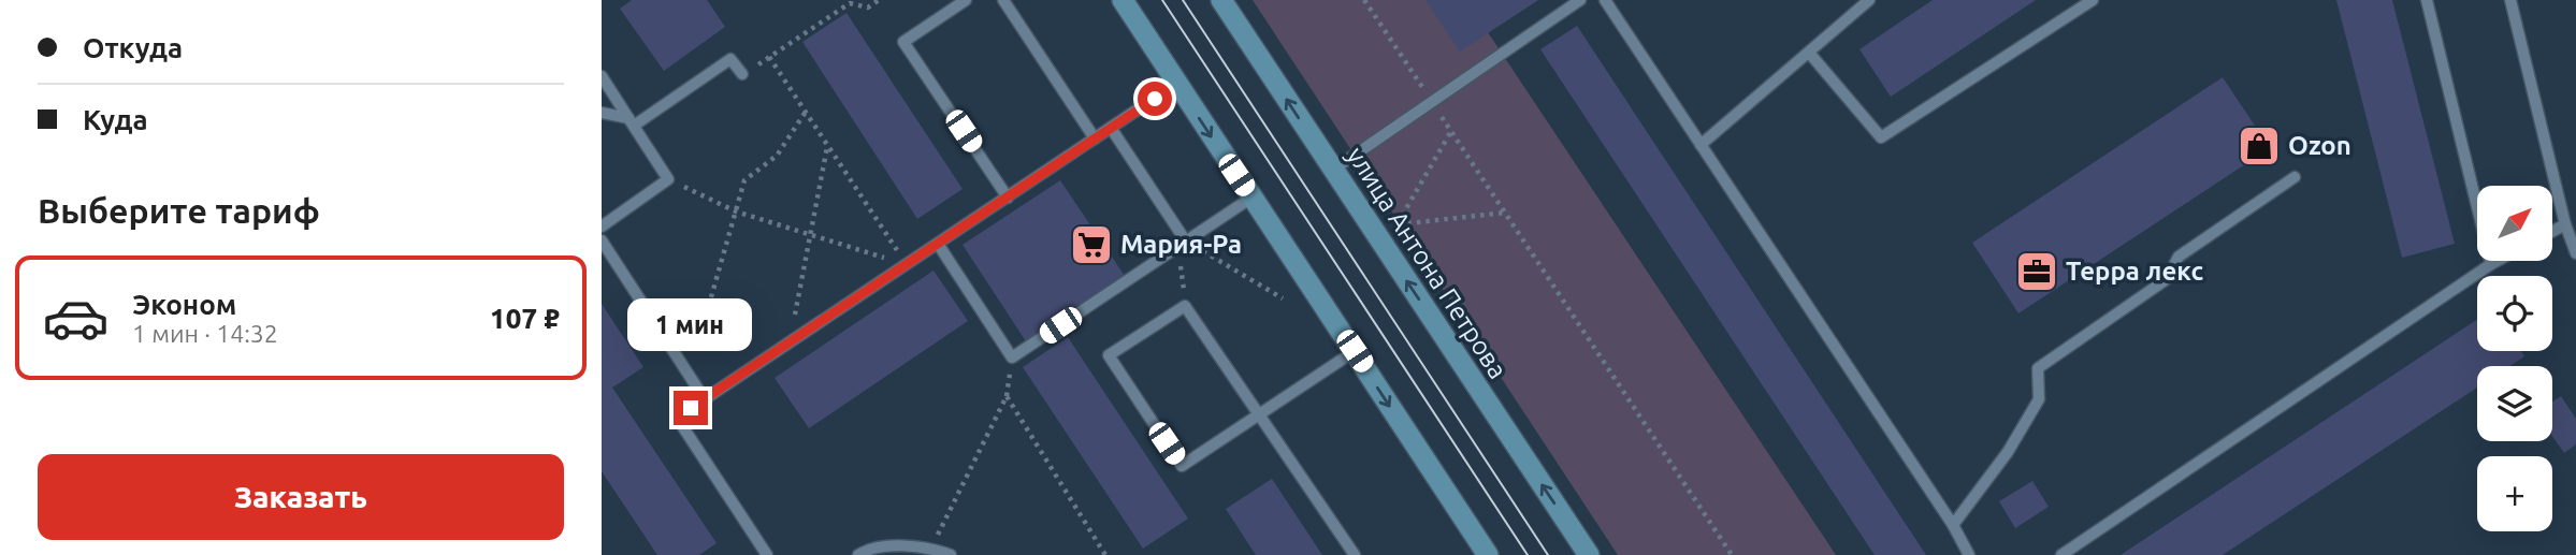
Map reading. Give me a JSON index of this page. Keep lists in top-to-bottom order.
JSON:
{
  "streets": {
    "main road": ["улица Антона Петрова"]
  },
  "places": {
    "shop": ["Ozon"],
    "supermarket": ["Мария-Ра"],
    "office": ["Терра лекс"]
  },
  "north": "top right",
  "page": {
    "banner": ["Откуда", "Куда"],
    "heading": "Выберите тариф",
    "map_buttons": "+",
    "list": [
      {
        "name": "Эконом",
        "note": "1 мин · 14:32",
        "value": "107 ₽"
      }
    ],
    "bubble": "1 мин",
    "buttons": "Заказать"
  }
}
